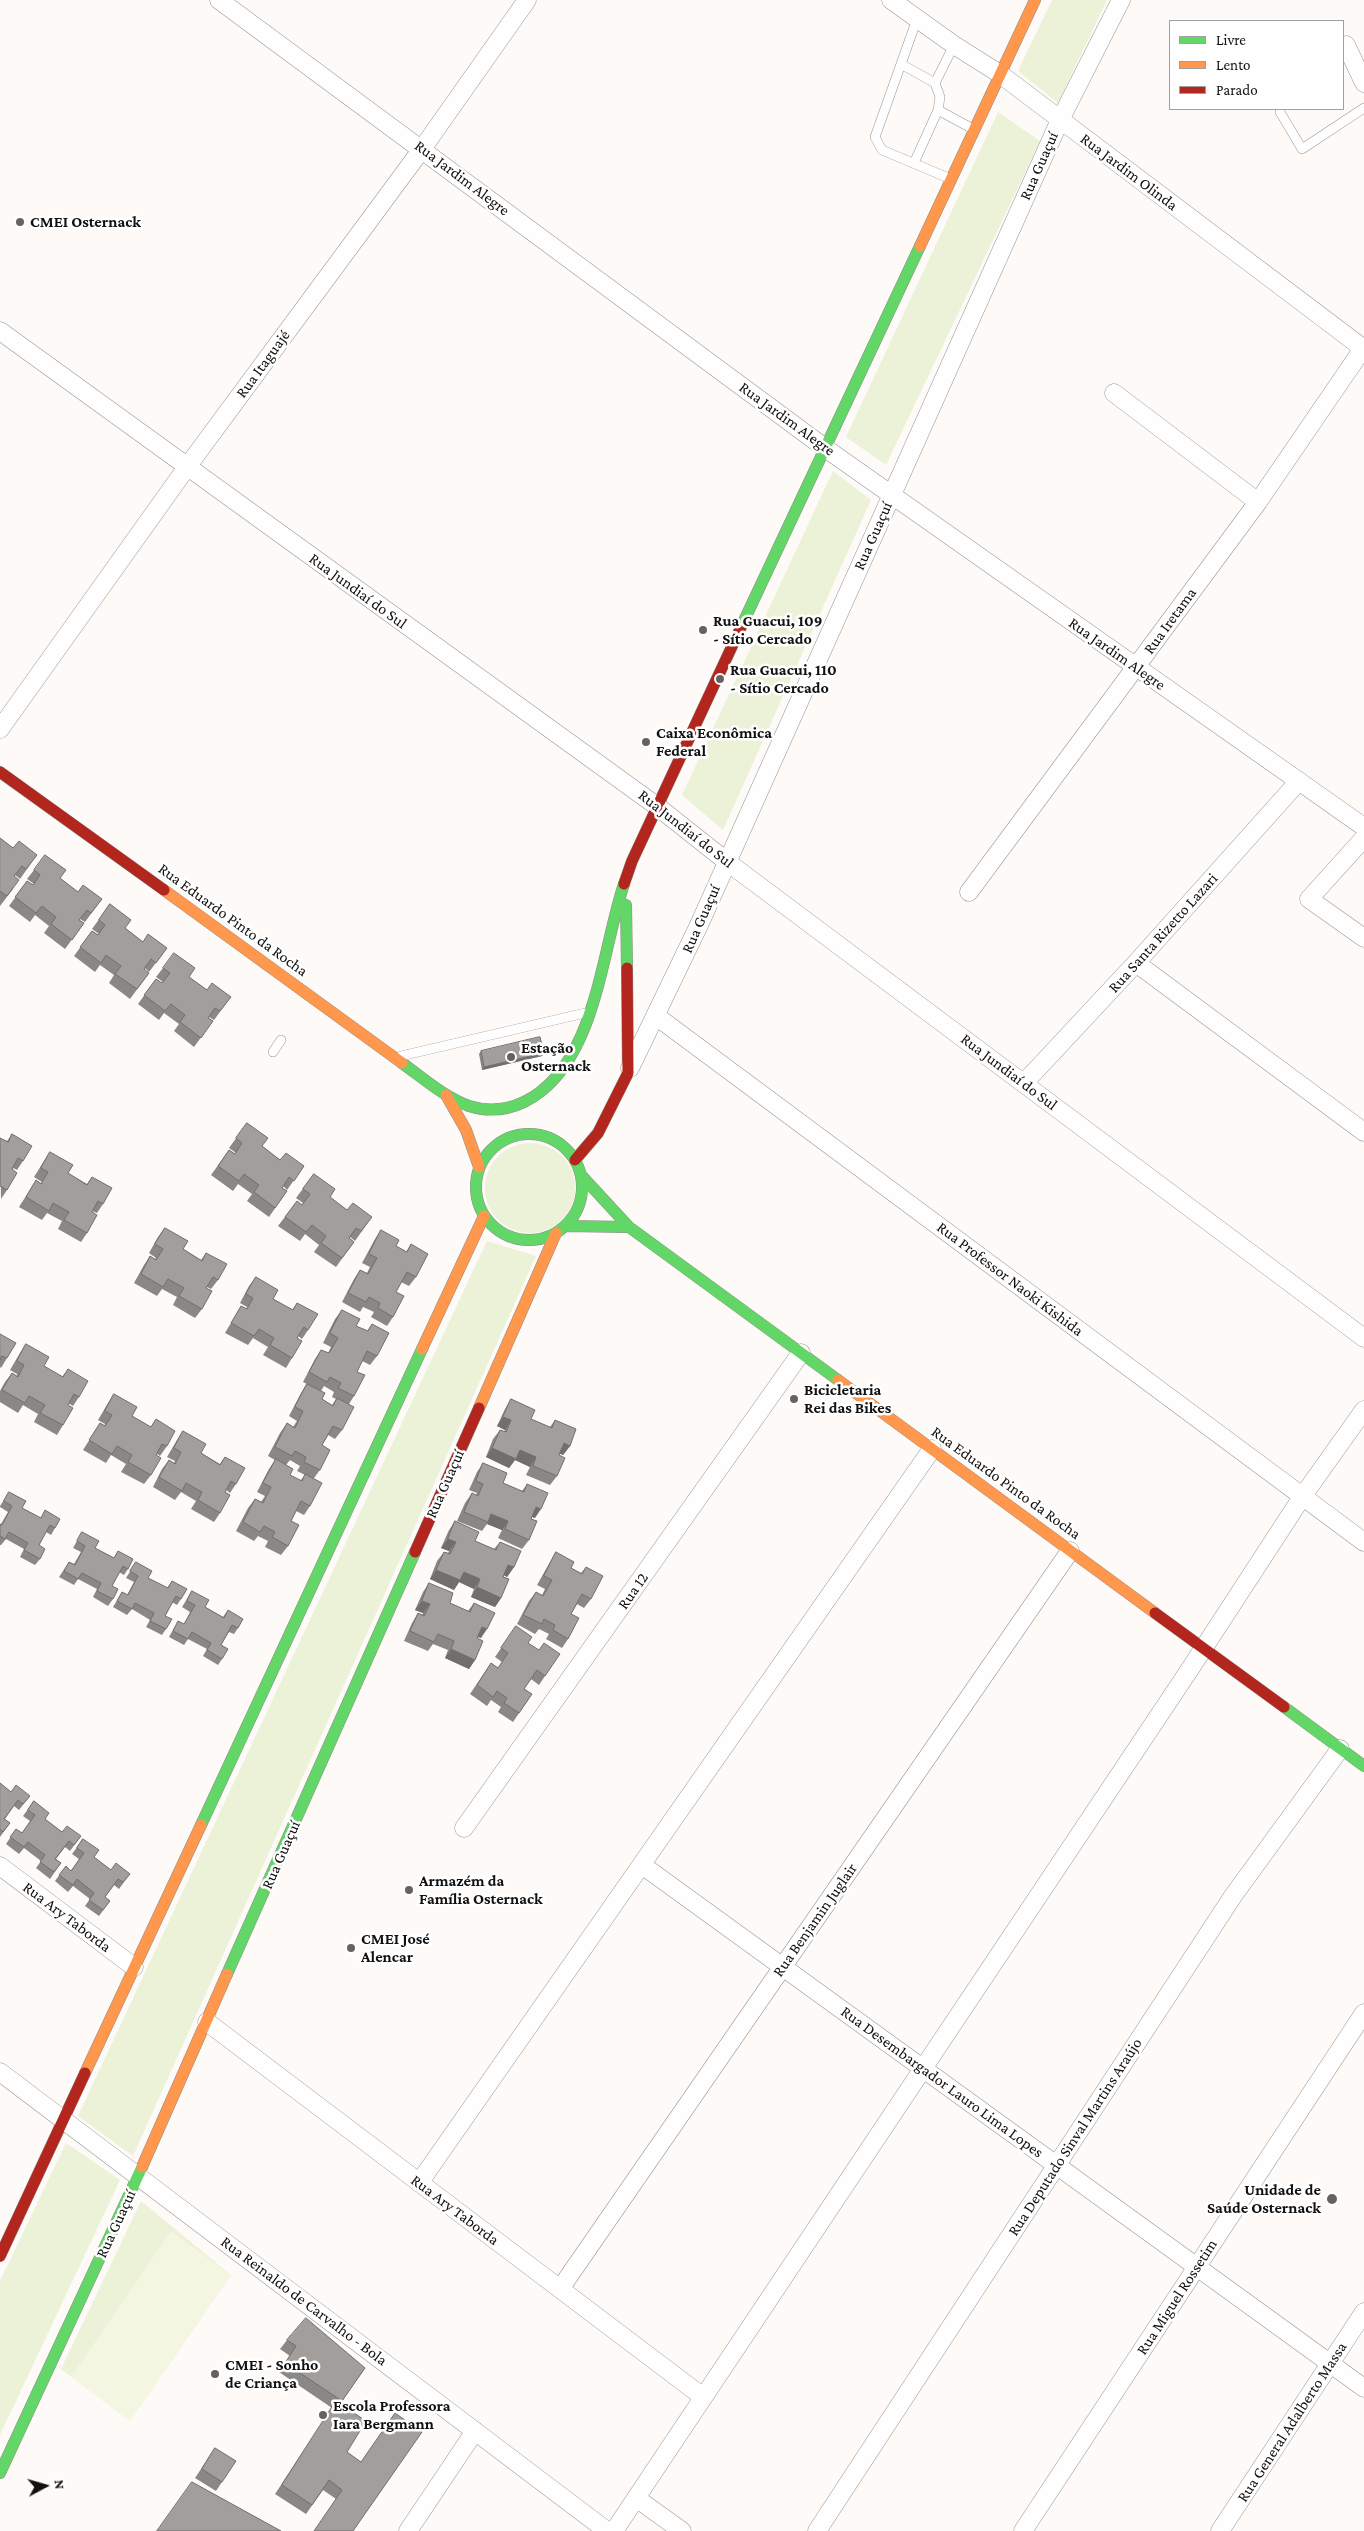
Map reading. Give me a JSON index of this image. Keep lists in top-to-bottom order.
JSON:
{
  "streets": {
    "main road": ["Rua Guaçuí", "Rua Eduardo Pinto da Rocha"],
    "street": [
      "Rua Jardim Olinda",
      "Rua Jardim Alegre",
      "Rua Itaguajé",
      "Rua Jundiaí do Sul",
      "Rua Iretama",
      "Rua Santa Rizetto Lazari",
      "Rua Professor Naoki Kishida",
      "Rua 12",
      "Rua Ary Taborda",
      "Rua Benjamin Juglair",
      "Rua Desembargador Lauro Lima Lopes",
      "Rua Deputado Sinval Martins Araújo",
      "Rua Miguel Rossetim",
      "Rua Reinaldo de Carvalho - Bola",
      "Rua General Adalberto Massa"
    ]
  },
  "crossings": [
    ["Rua Guaçuí", "Rua Jardim Olinda"],
    ["Rua Guaçuí", "Rua Jardim Alegre"],
    ["Rua Guaçuí", "Rua Jundiaí do Sul"],
    ["Rua Guaçuí", "Rua Eduardo Pinto da Rocha"],
    ["Rua Guaçuí", "Rua Professor Naoki Kishida"],
    ["Rua Guaçuí", "Rua Ary Taborda"],
    ["Rua Guaçuí", "Rua Reinaldo de Carvalho - Bola"],
    ["Rua Jardim Olinda", "Rua Iretama"],
    ["Rua Jardim Alegre", "Rua Itaguajé"],
    ["Rua Jardim Alegre", "Rua Iretama"],
    ["Rua Jardim Alegre", "Rua Santa Rizetto Lazari"],
    ["Rua Itaguajé", "Rua Jundiaí do Sul"],
    ["Rua Jundiaí do Sul", "Rua Santa Rizetto Lazari"],
    ["Rua Eduardo Pinto da Rocha", "Rua 12"],
    ["Rua Eduardo Pinto da Rocha", "Rua Benjamin Juglair"],
    ["Rua Eduardo Pinto da Rocha", "Rua Deputado Sinval Martins Araújo"],
    ["Rua Ary Taborda", "Rua Benjamin Juglair"],
    ["Rua Benjamin Juglair", "Rua Desembargador Lauro Lima Lopes"],
    ["Rua Desembargador Lauro Lima Lopes", "Rua Deputado Sinval Martins Araújo"],
    ["Rua Desembargador Lauro Lima Lopes", "Rua Miguel Rossetim"],
    ["Rua Desembargador Lauro Lima Lopes", "Rua General Adalberto Massa"]
  ],
  "places": [
    "CMEI Osternack",
    "Rua Guacui, 109 - Sítio Cercado",
    "Rua Guacui, 110 - Sítio Cercado",
    "Caixa Econômica Federal",
    "Estação Osternack",
    "Bicicletaria Rei das Bikes",
    "Armazém da Família Osternack",
    "CMEI José Alencar",
    "Unidade de Saúde Osternack",
    "CMEI - Sonho de Criança",
    "Escola Professora Iara Bergmann"
  ],
  "legend": ["Livre", "Lento", "Parado"],
  "north": "right"
}
